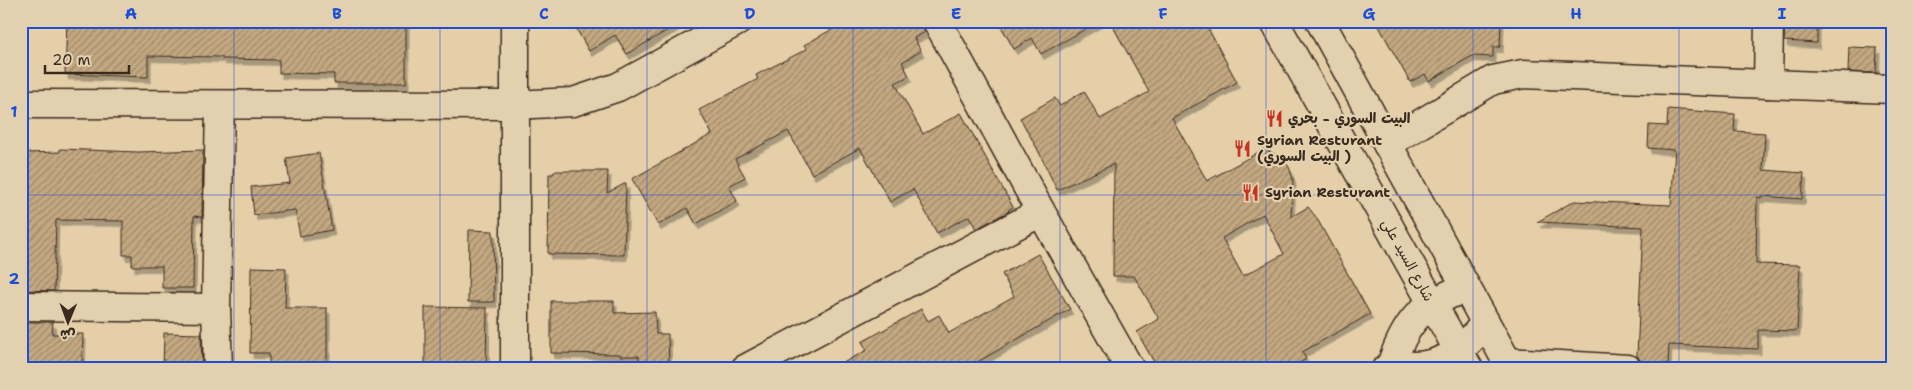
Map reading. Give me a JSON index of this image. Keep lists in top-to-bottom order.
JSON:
{
  "streets": {
    "street": ["شارع السيد علي"]
  },
  "places": {
    "restaurant": ["البيت السوري - بحري", "Syrian Resturant (البيت السوري )", "Syrian Resturant"]
  },
  "scale_bar": "20 m",
  "north": "bottom",
  "grid": {
    "columns": [
      "A",
      "B",
      "C",
      "D",
      "E",
      "F",
      "G",
      "H",
      "I"
    ],
    "rows": ["1", "2"]
  }
}
